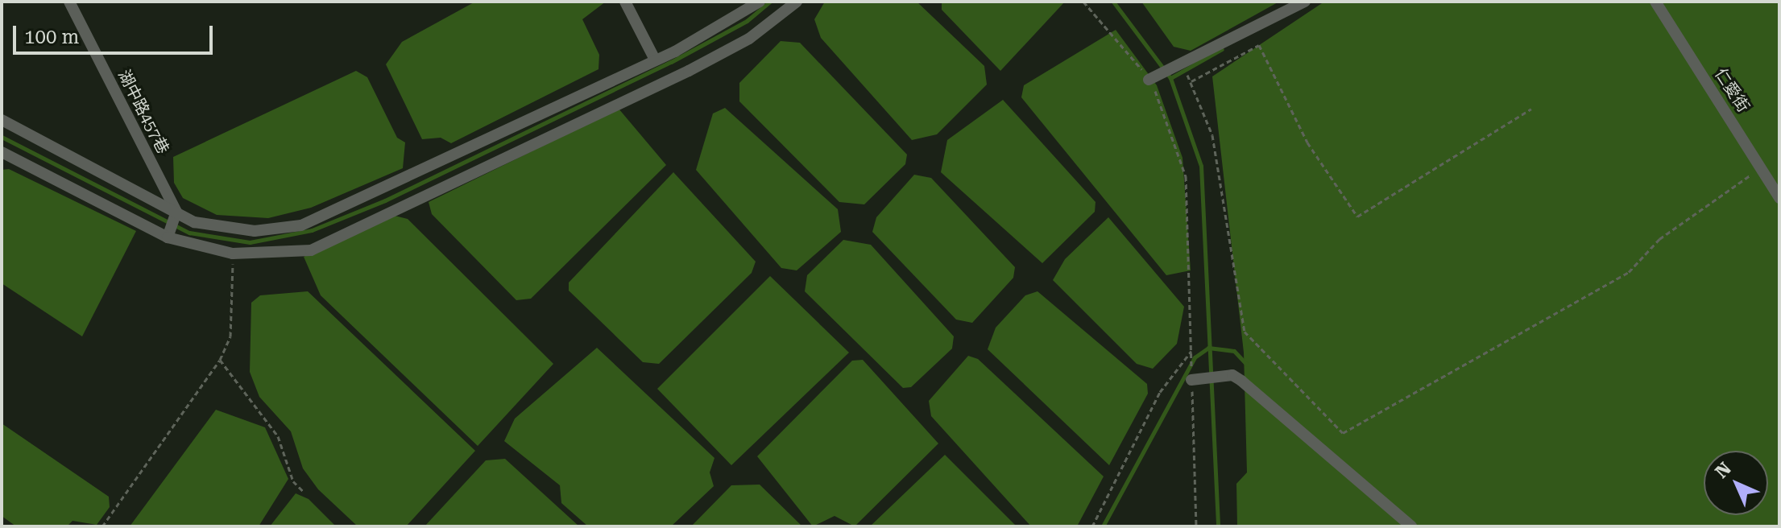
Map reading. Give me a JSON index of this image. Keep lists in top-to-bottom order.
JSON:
{
  "streets": {
    "street": ["仁愛街", "湖中路457巷"]
  },
  "scale_bar": "100 m",
  "north": "top left"
}
